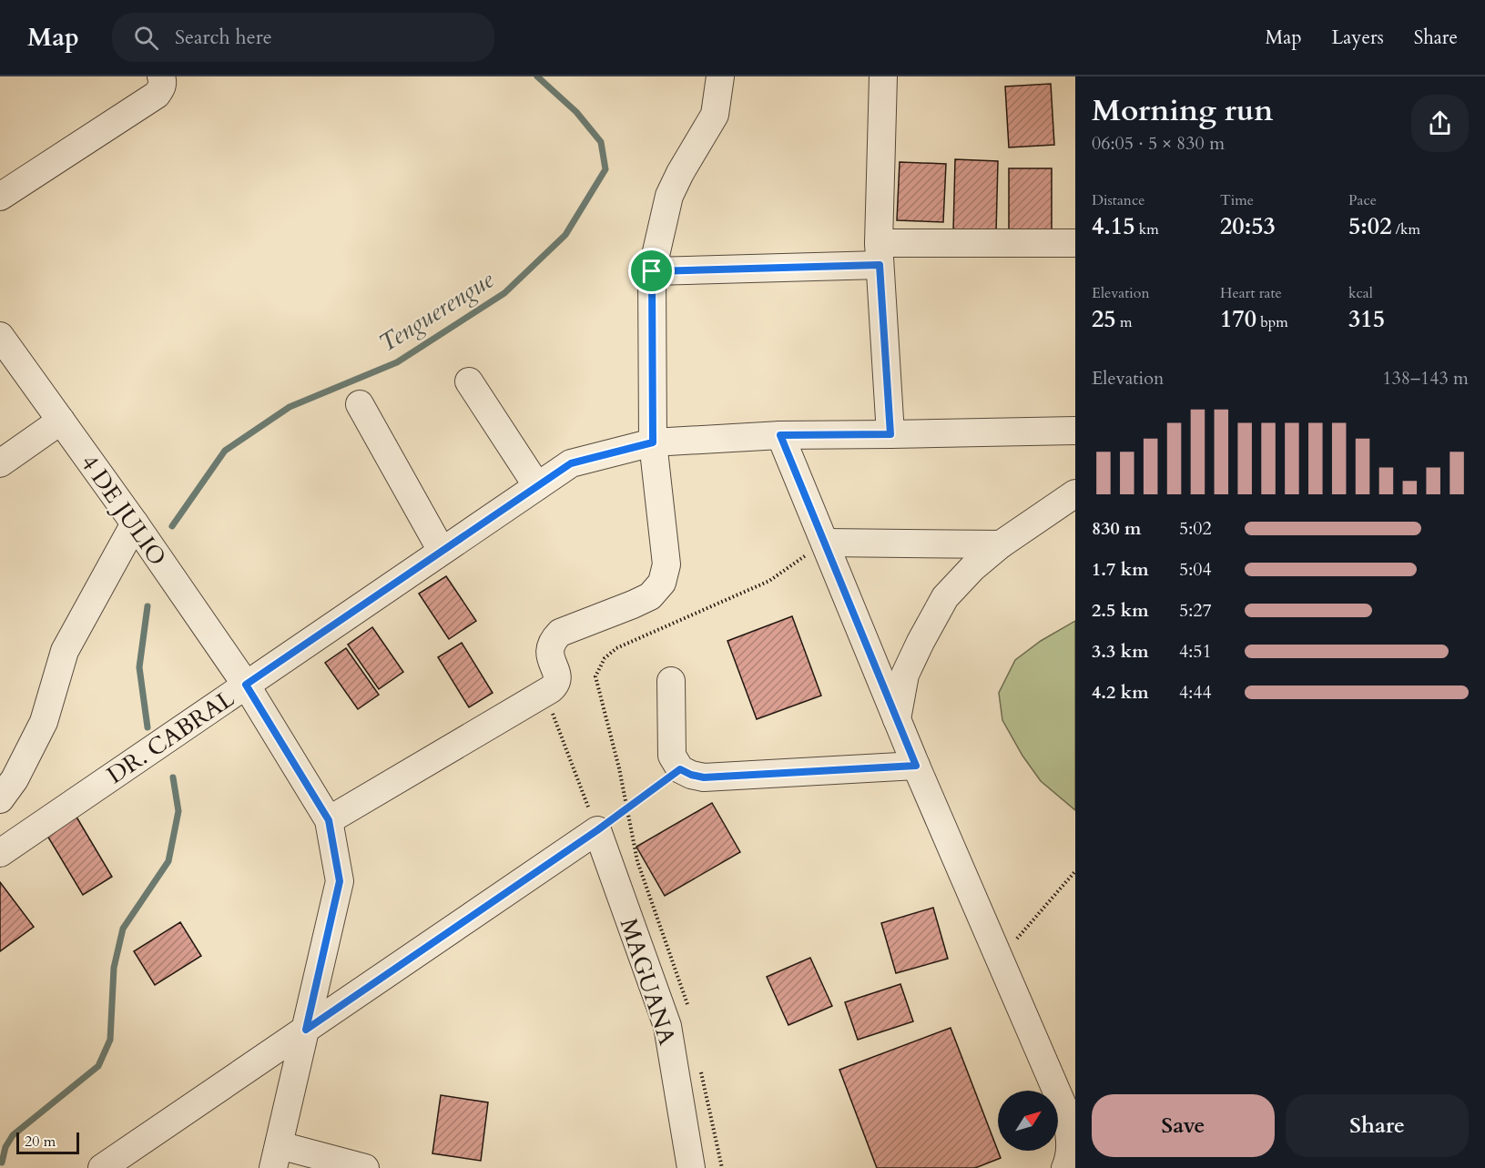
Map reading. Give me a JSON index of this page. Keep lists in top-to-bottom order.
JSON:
{
  "streets": {
    "street": ["4 DE JULIO", "DR. CABRAL", "MAGUANA"]
  },
  "crossings": [
    ["4 DE JULIO", "DR. CABRAL"]
  ],
  "water": ["Tenguerengue"],
  "scale_bar": "20 m",
  "north": "top right",
  "page": {
    "header": "Map",
    "search": "Search here",
    "nav": ["Map", "Layers", "Share"],
    "heading": ["Morning run", "06:05 · 5 × 830 m"],
    "stats": [
      ["Distance", "4.15 km"],
      ["Time", "20:53"],
      ["Pace", "5:02 /km"],
      ["Elevation", "25 m"],
      ["Heart rate", "170 bpm"],
      ["kcal", "315"]
    ],
    "chart": ["Elevation", "138–143 m"],
    "list": [
      {
        "name": "830 m",
        "note": "5:02"
      },
      {
        "name": "1.7 km",
        "note": "5:04"
      },
      {
        "name": "2.5 km",
        "note": "5:27"
      },
      {
        "name": "3.3 km",
        "note": "4:51"
      },
      {
        "name": "4.2 km",
        "note": "4:44"
      }
    ],
    "buttons": ["Save", "Share"],
    "scale": "20 m"
  }
}
